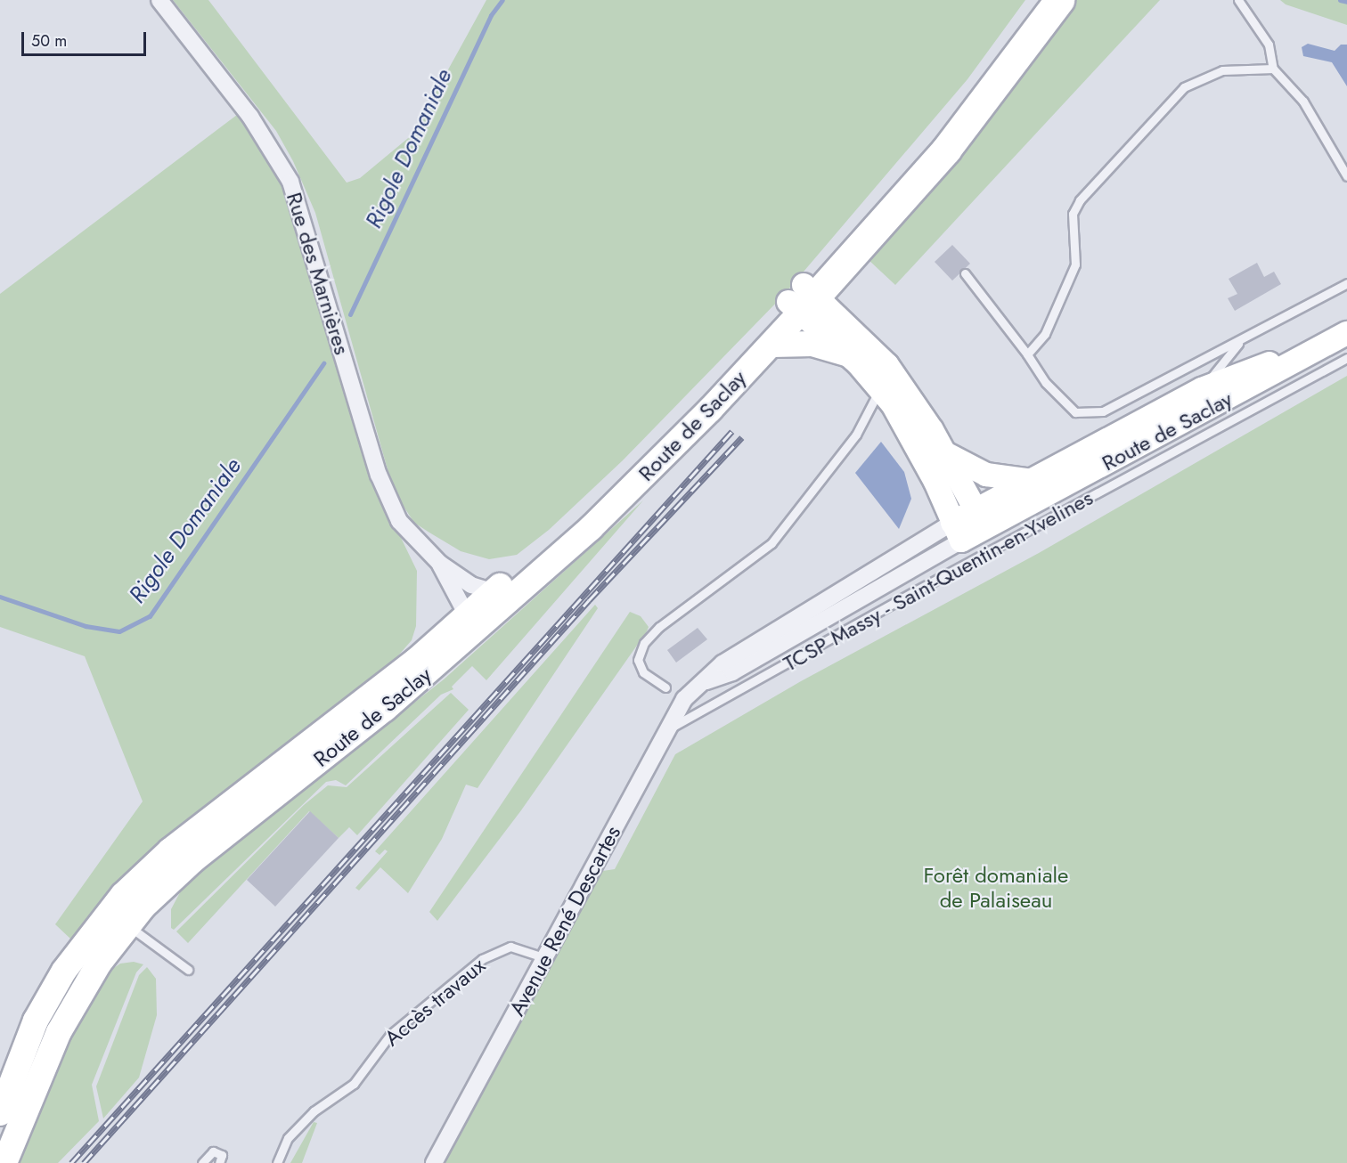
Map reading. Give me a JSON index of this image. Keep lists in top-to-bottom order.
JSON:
{
  "streets": {
    "main road": ["Route de Saclay"],
    "street": ["Rue des Marnières", "Avenue René Descartes"],
    "lane": ["TCSP Massy - Saint-Quentin-en-Yvelines", "Accès travaux"]
  },
  "crossings": [
    ["Rue des Marnières", "Route de Saclay"],
    ["Route de Saclay", "TCSP Massy - Saint-Quentin-en-Yvelines"],
    ["Route de Saclay", "Avenue René Descartes"],
    ["TCSP Massy - Saint-Quentin-en-Yvelines", "Avenue René Descartes"],
    ["Avenue René Descartes", "Accès travaux"]
  ],
  "water": ["Rigole Domaniale"],
  "parks": ["Forêt domaniale de Palaiseau"],
  "scale_bar": "50 m"
}
